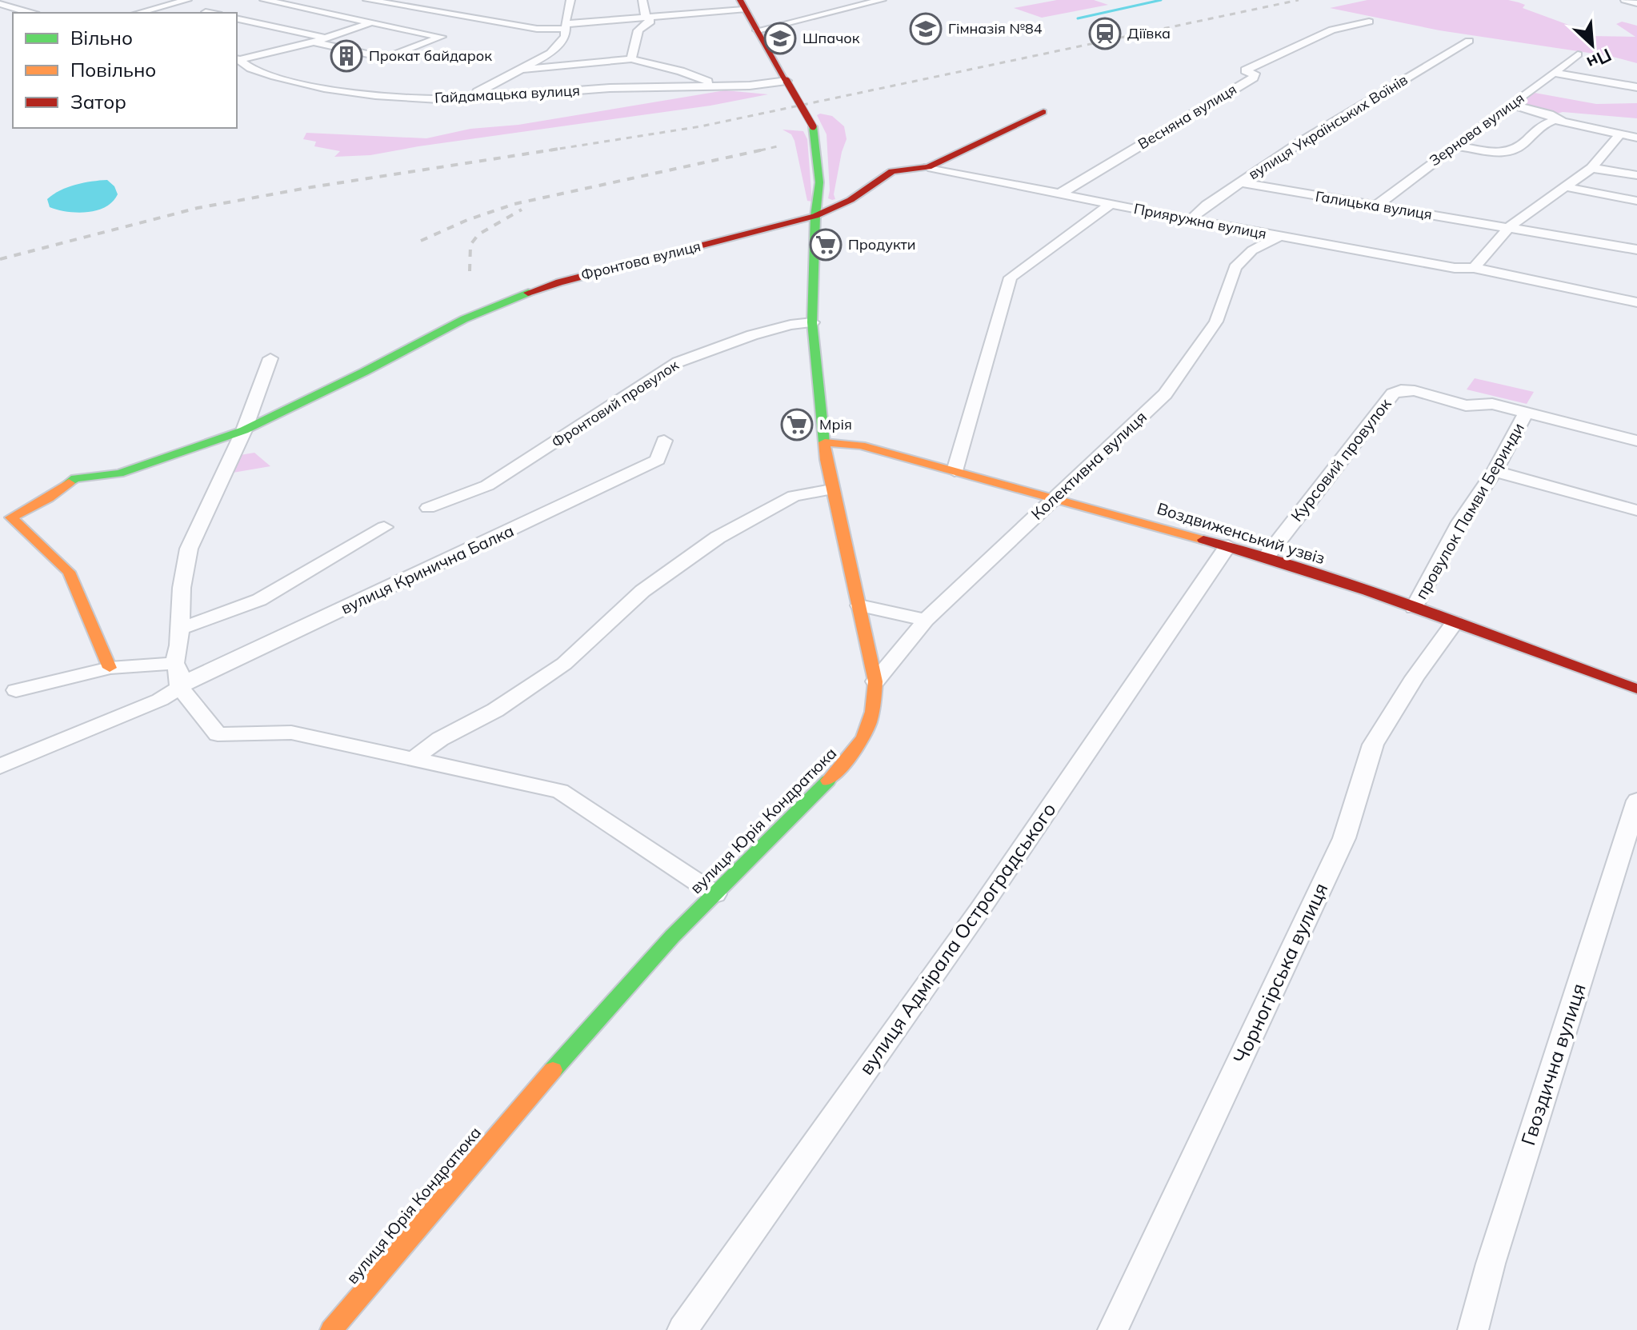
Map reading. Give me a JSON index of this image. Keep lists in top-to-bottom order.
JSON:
{
  "streets": {
    "street": [
      "Гайдамацька вулиця",
      "Весняна вулиця",
      "вулиця Українських Воїнів",
      "Зернова вулиця",
      "Галицька вулиця",
      "Прияружна вулиця",
      "Фронтова вулиця",
      "Фронтовий провулок",
      "Курсовий провулок",
      "Колективна вулиця",
      "провулок Памви Беринди",
      "Воздвиженський узвіз",
      "вулиця Кринична Балка",
      "вулиця Юрія Кондратюка",
      "вулиця Адмірала Остроградського",
      "Чорногірська вулиця",
      "Гвоздична вулиця"
    ]
  },
  "crossings": [
    ["Гайдамацька вулиця", "вулиця Юрія Кондратюка"],
    ["Весняна вулиця", "Прияружна вулиця"],
    ["вулиця Українських Воїнів", "Галицька вулиця"],
    ["вулиця Українських Воїнів", "Прияружна вулиця"],
    ["Зернова вулиця", "Галицька вулиця"],
    ["Прияружна вулиця", "Фронтова вулиця"],
    ["Прияружна вулиця", "Колективна вулиця"],
    ["Фронтова вулиця", "вулиця Юрія Кондратюка"],
    ["Фронтовий провулок", "вулиця Юрія Кондратюка"],
    ["Курсовий провулок", "провулок Памви Беринди"],
    ["Курсовий провулок", "Воздвиженський узвіз"],
    ["Колективна вулиця", "Воздвиженський узвіз"],
    ["Колективна вулиця", "вулиця Юрія Кондратюка"],
    ["провулок Памви Беринди", "Воздвиженський узвіз"],
    ["Воздвиженський узвіз", "вулиця Юрія Кондратюка"],
    ["Воздвиженський узвіз", "вулиця Адмірала Остроградського"],
    ["Воздвиженський узвіз", "Чорногірська вулиця"]
  ],
  "places": {
    "school or university": ["Гімназія №84", "Шпачок"],
    "station": ["Діївка"],
    "building": ["Прокат байдарок"],
    "supermarket": ["Продукти", "Мрія"]
  },
  "legend": ["Вільно", "Повільно", "Затор"],
  "north": "bottom right"
}
